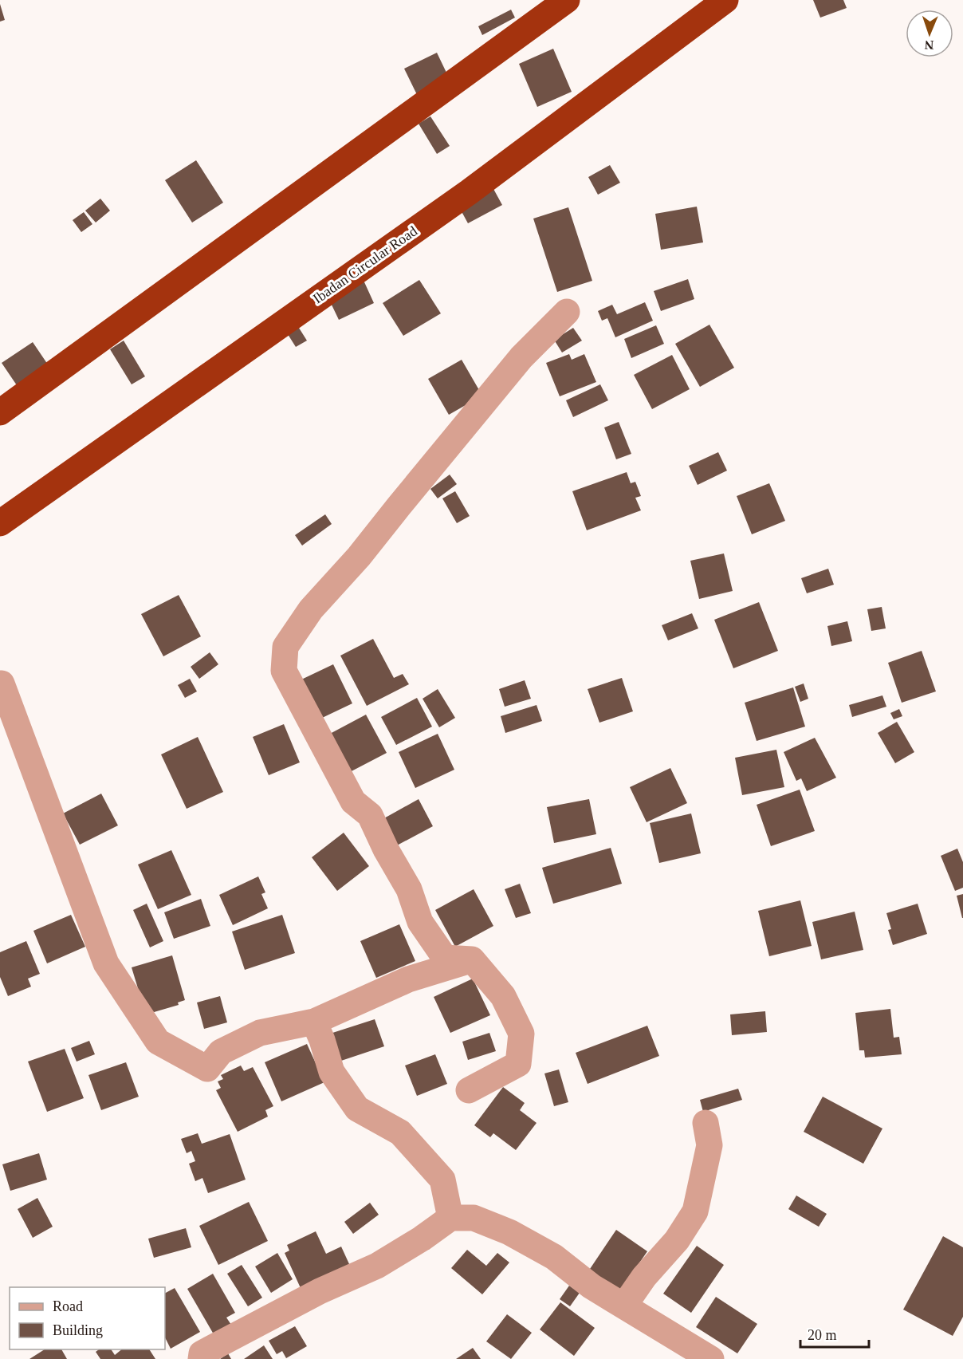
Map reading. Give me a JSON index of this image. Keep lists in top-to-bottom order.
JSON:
{
  "streets": {
    "highway": ["Ibadan Circular Road"]
  },
  "legend": ["Road", "Building"],
  "scale_bar": "20 m",
  "north": "bottom"
}
